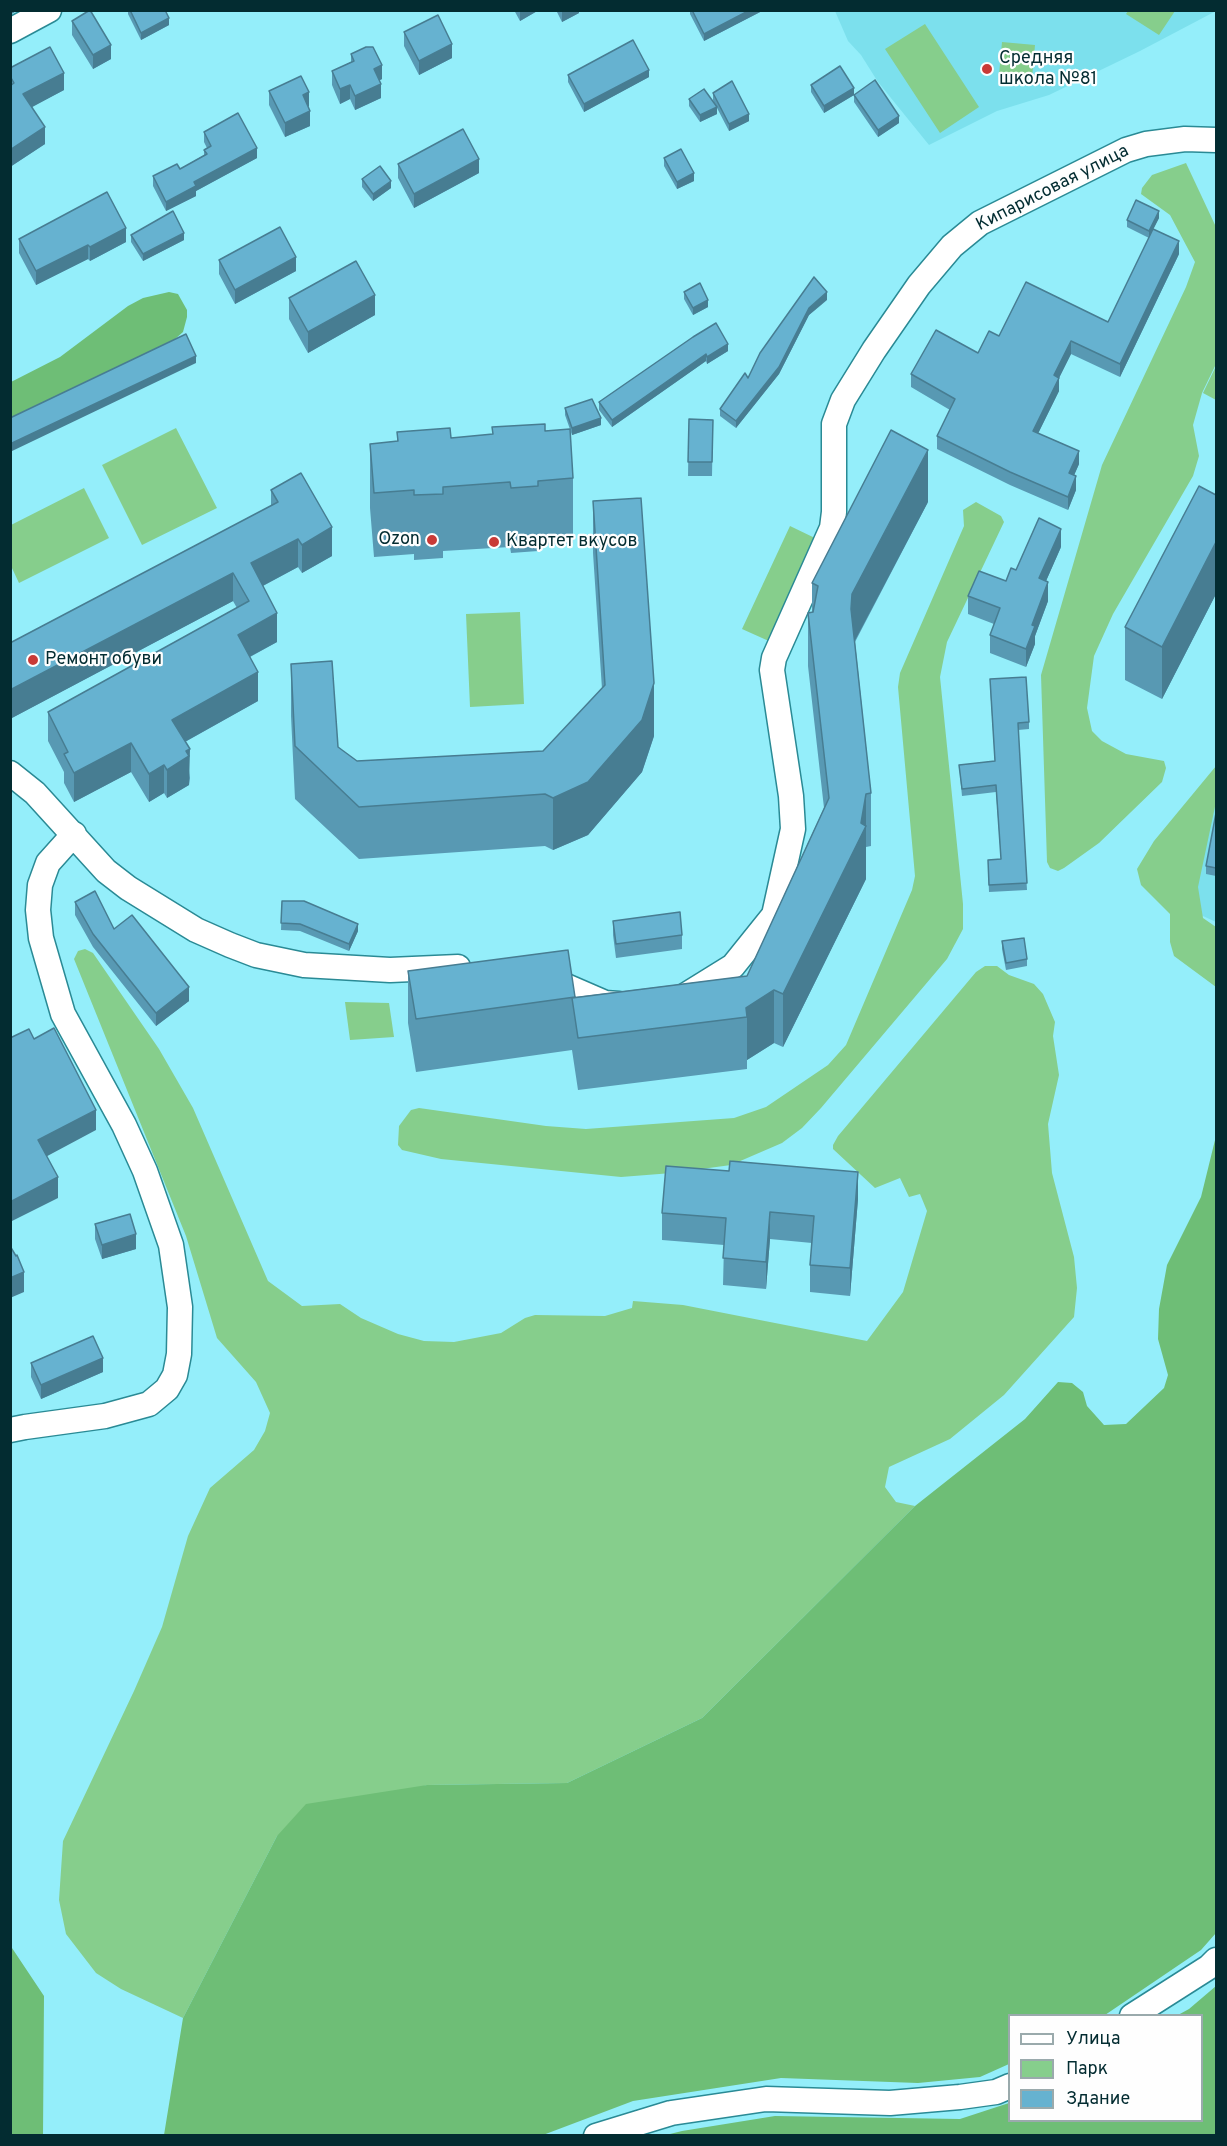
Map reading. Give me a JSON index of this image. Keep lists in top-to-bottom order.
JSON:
{
  "streets": {
    "street": ["Кипарисовая улица"]
  },
  "places": [
    "Средняя школа №81",
    "Ozon",
    "Квартет вкусов",
    "Ремонт обуви"
  ],
  "legend": ["Улица", "Парк", "Здание"]
}
